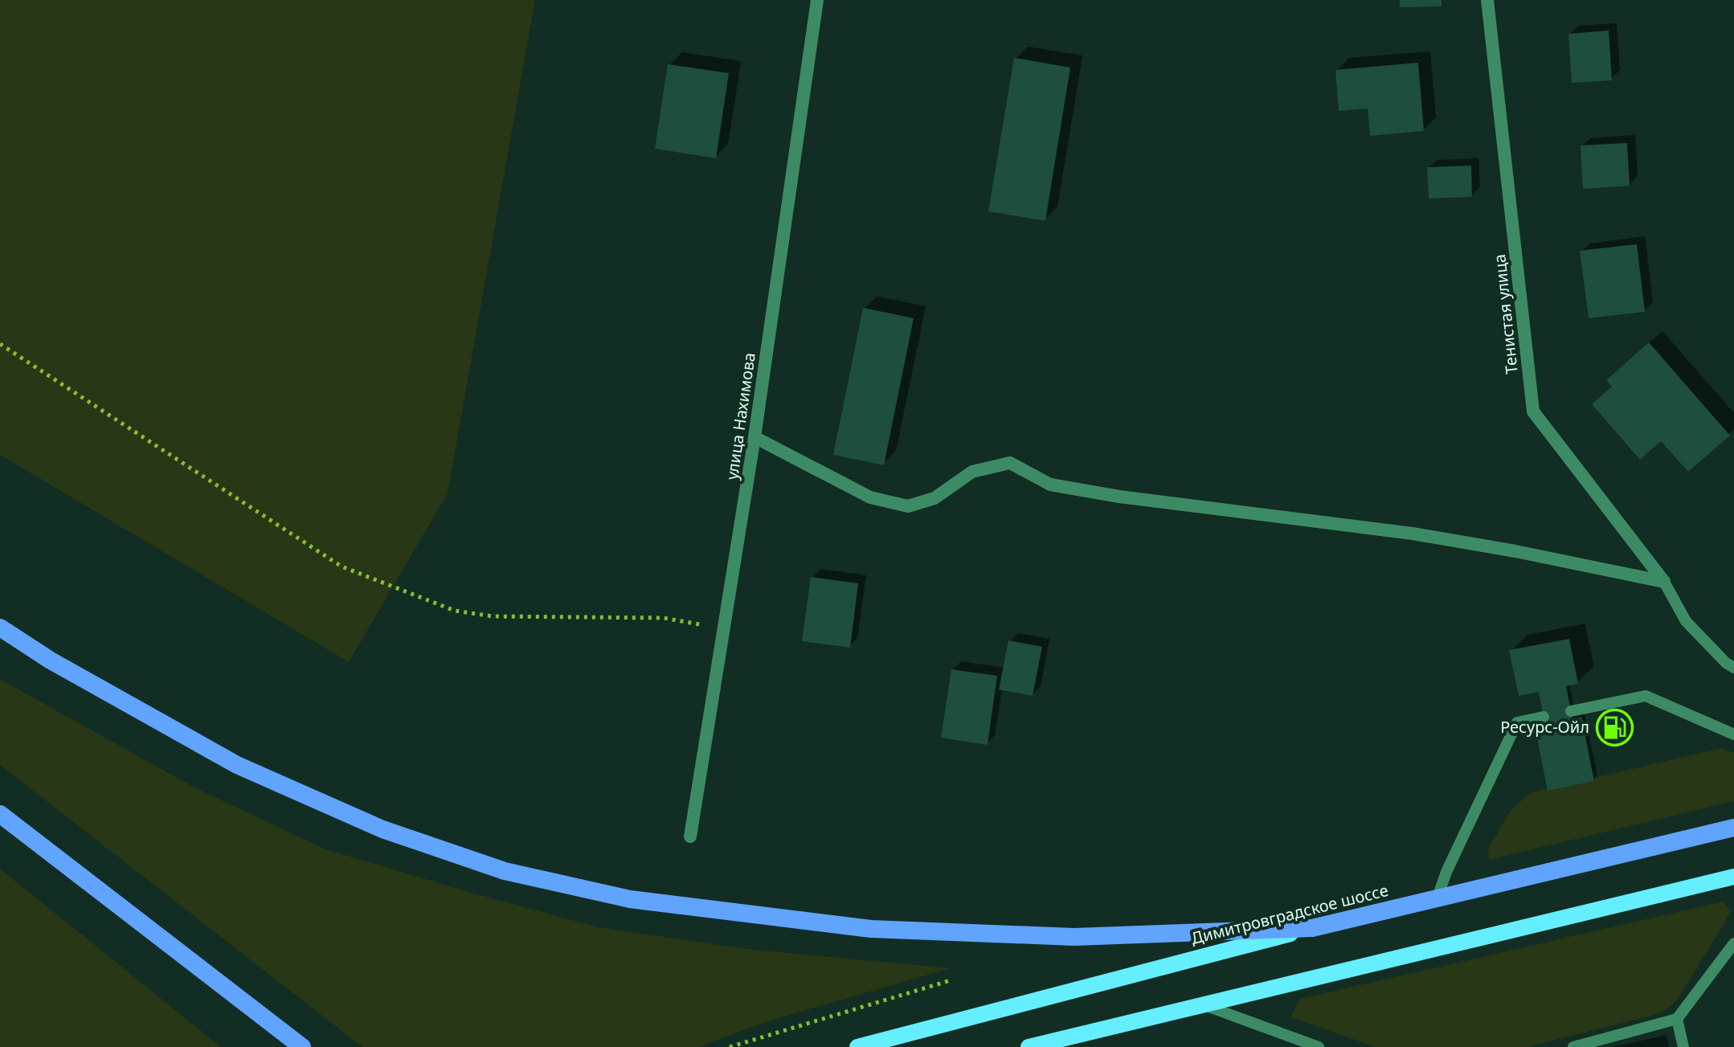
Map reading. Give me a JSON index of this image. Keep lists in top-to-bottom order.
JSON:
{
  "streets": {
    "highway": ["Димитровградское шоссе"],
    "street": ["Тенистая улица", "улица Нахимова"]
  },
  "places": {
    "fuel station": ["Ресурс-Ойл"]
  }
}
